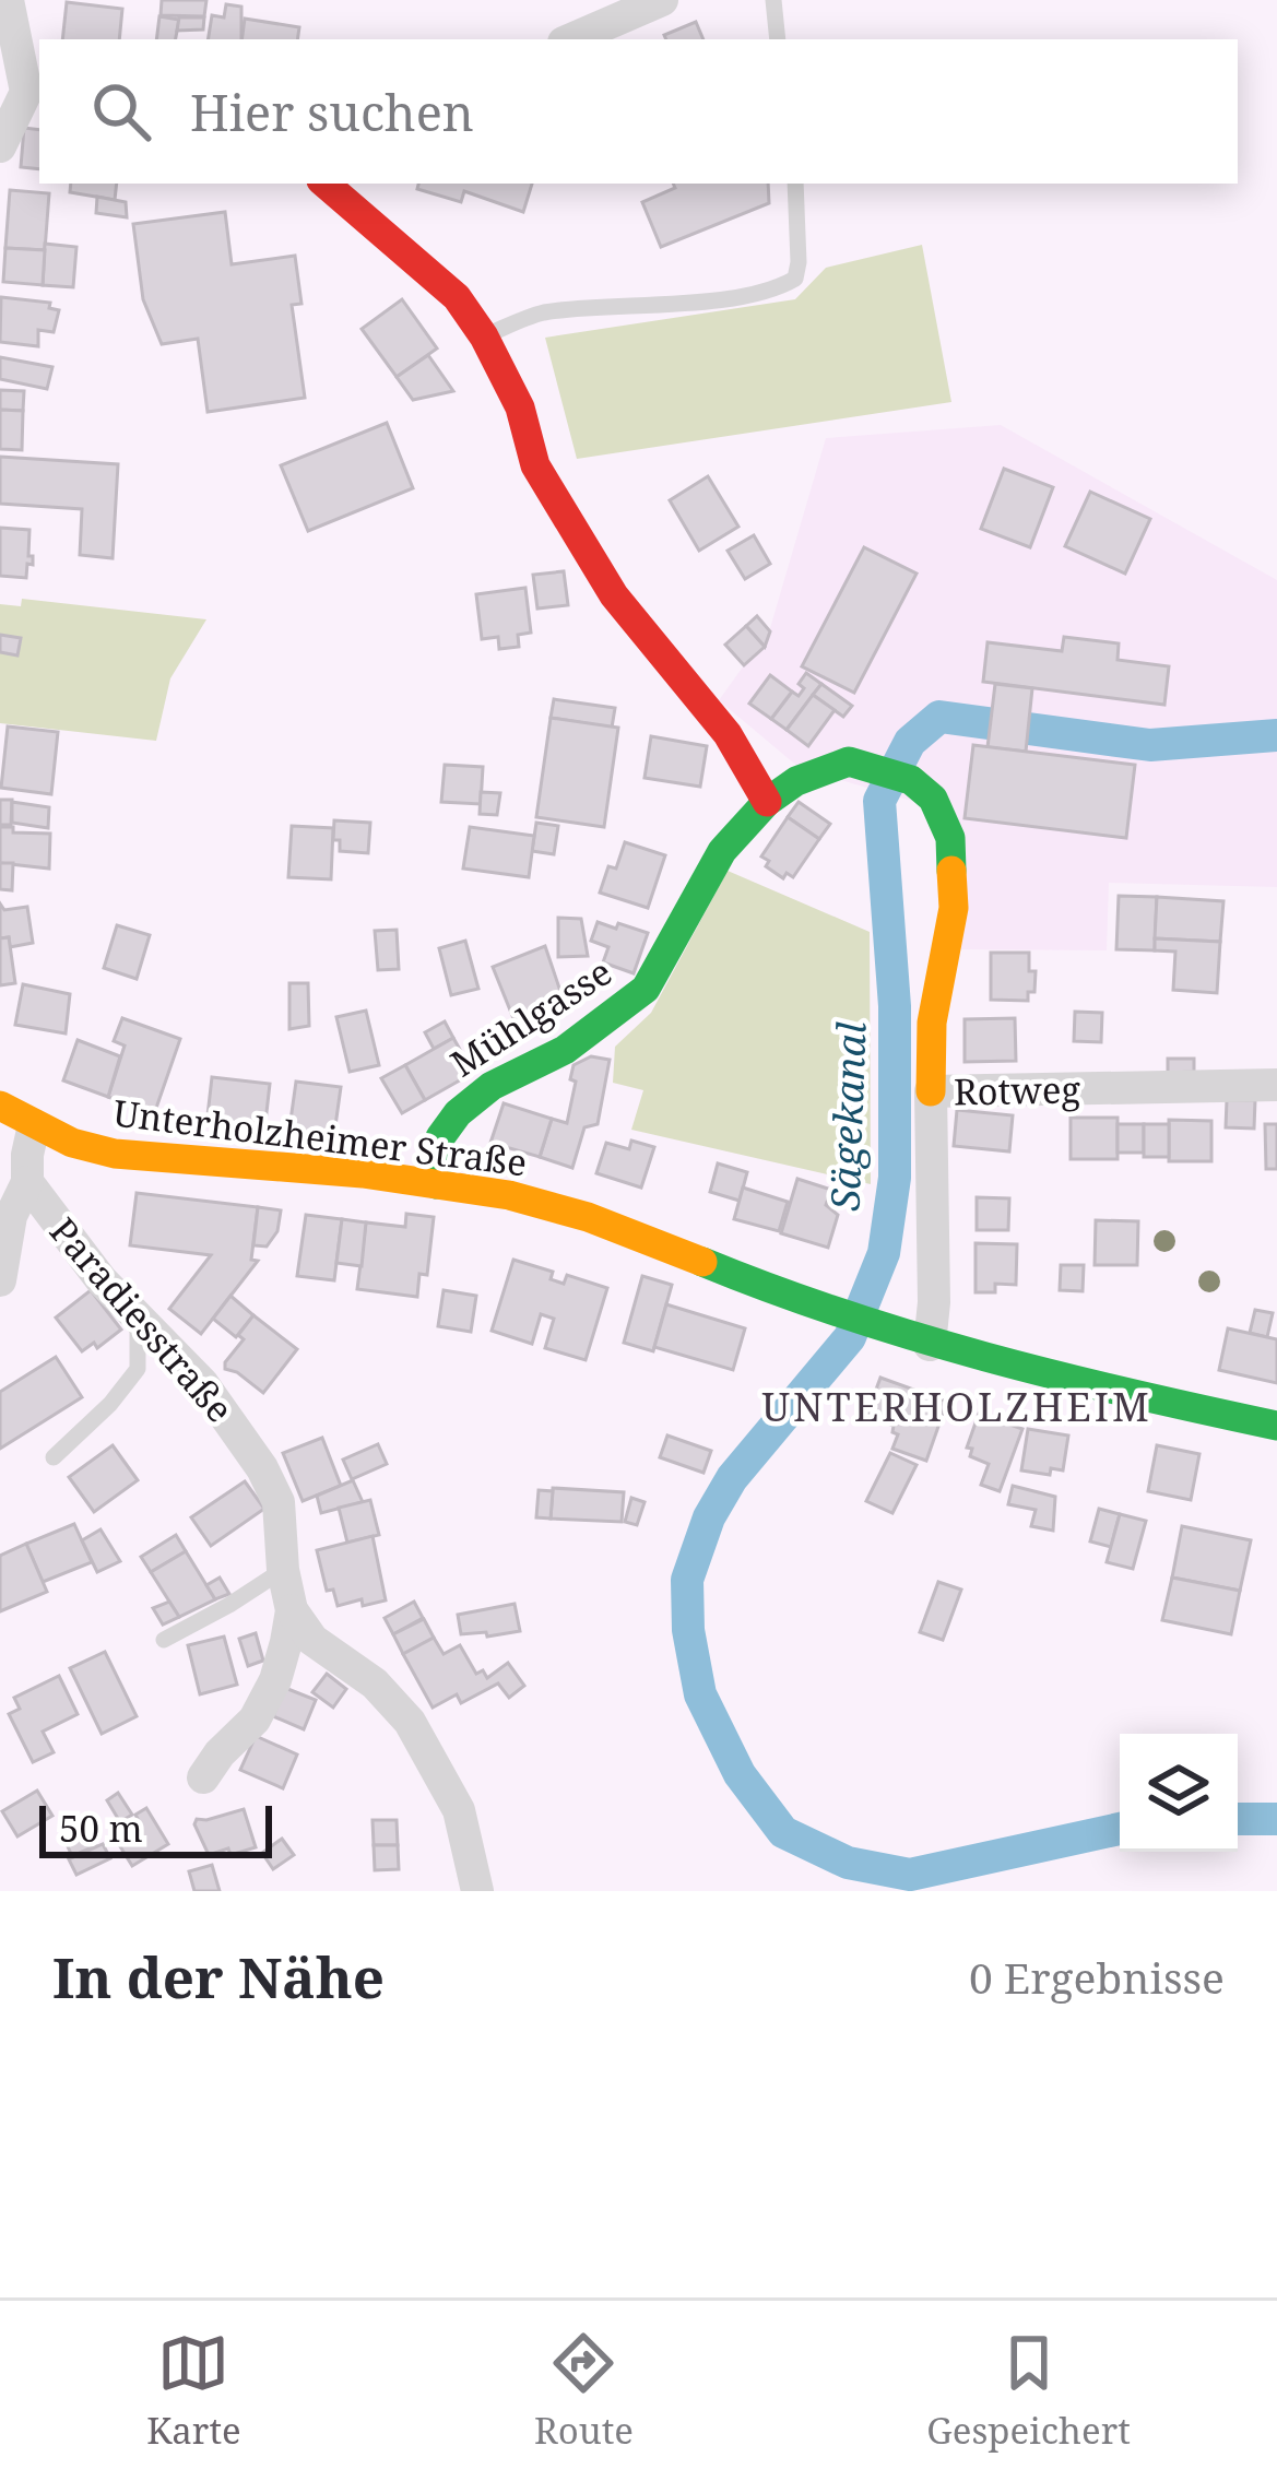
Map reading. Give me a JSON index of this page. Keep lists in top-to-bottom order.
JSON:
{
  "streets": {
    "street": [
      "Mühlgasse",
      "Rotweg",
      "Unterholzheimer Straße",
      "Paradiesstraße"
    ]
  },
  "crossings": [
    ["Mühlgasse", "Rotweg"],
    ["Mühlgasse", "Unterholzheimer Straße"],
    ["Rotweg", "Unterholzheimer Straße"],
    ["Unterholzheimer Straße", "Paradiesstraße"]
  ],
  "districts": ["UNTERHOLZHEIM"],
  "water": ["Sägekanal"],
  "scale_bar": "50 m",
  "page": {
    "search": "Hier suchen",
    "scale": "50 m",
    "heading": ["In der Nähe", "0 Ergebnisse"],
    "nav": ["Karte", "Route", "Gespeichert"]
  }
}
